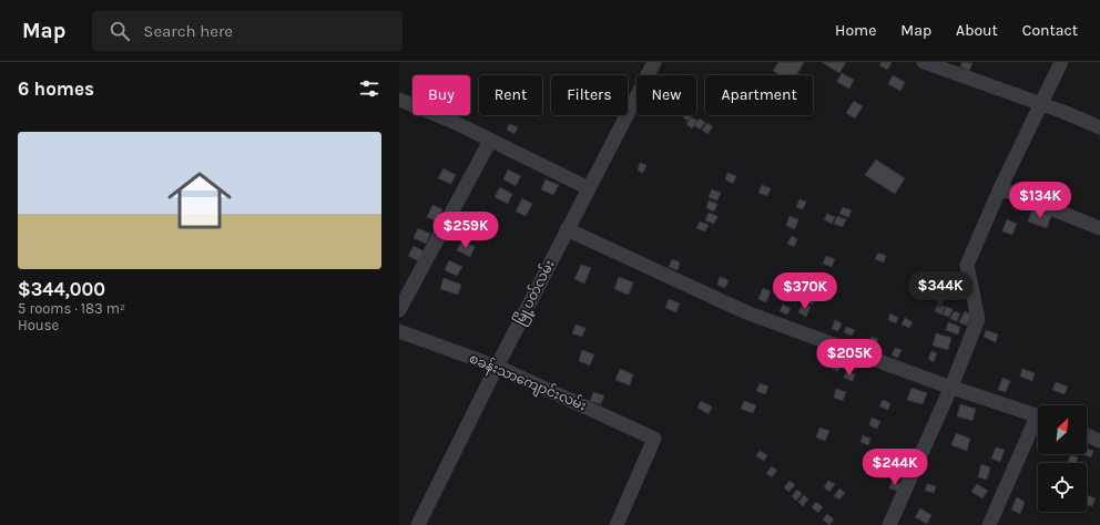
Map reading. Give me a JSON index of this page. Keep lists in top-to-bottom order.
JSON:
{
  "streets": {
    "street": ["မြို့ပတ်လမ်း", "စခန်းသာကျောင်းလမ်း"]
  },
  "crossings": [
    ["မြို့ပတ်လမ်း", "စခန်းသာကျောင်းလမ်း"]
  ],
  "north": "top right",
  "page": {
    "header": "Map",
    "search": "Search here",
    "nav": [
      "Home",
      "Map",
      "About",
      "Contact"
    ],
    "heading": "6 homes",
    "chip": [
      "Buy",
      "Rent",
      "Filters",
      "New",
      "Apartment"
    ],
    "list": [
      {
        "name": "$344,000",
        "note": "5 rooms · 183 m² · House"
      }
    ],
    "price": [
      "$134K",
      "$259K",
      "$344K",
      "$370K",
      "$205K",
      "$244K"
    ]
  }
}
